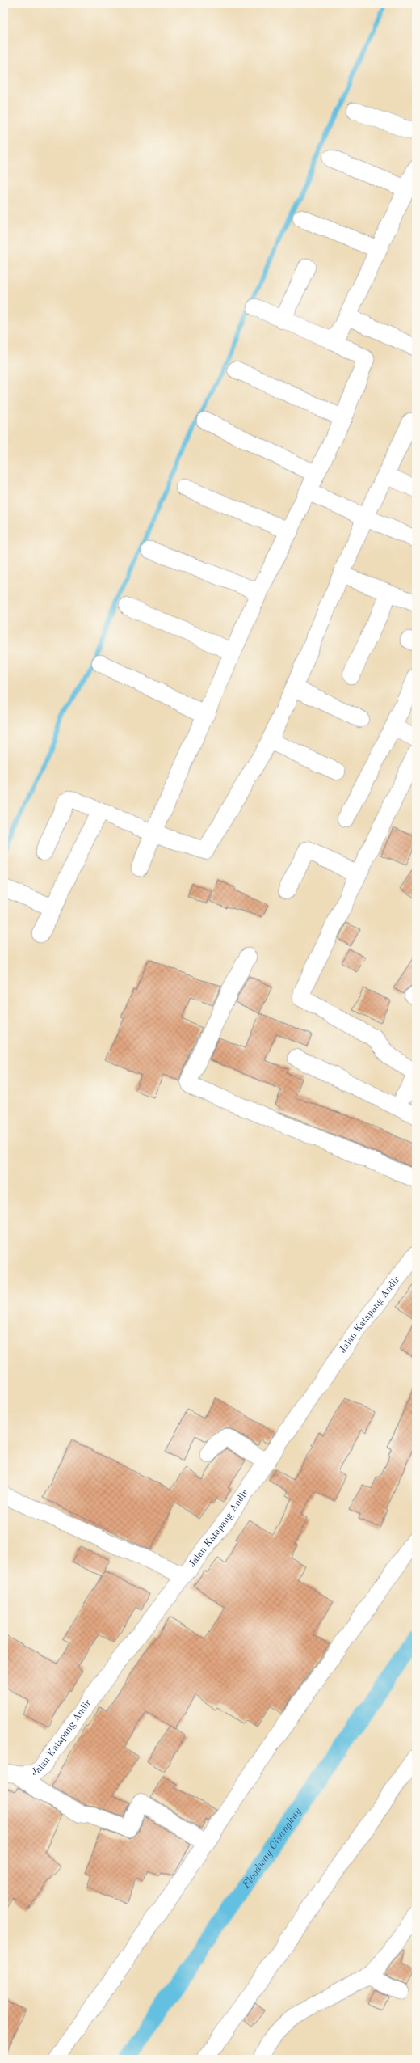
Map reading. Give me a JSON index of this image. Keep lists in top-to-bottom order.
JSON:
{
  "streets": {
    "street": ["Jalan Katapang Andir"]
  },
  "water": ["Floodway Cisangkuy"]
}
